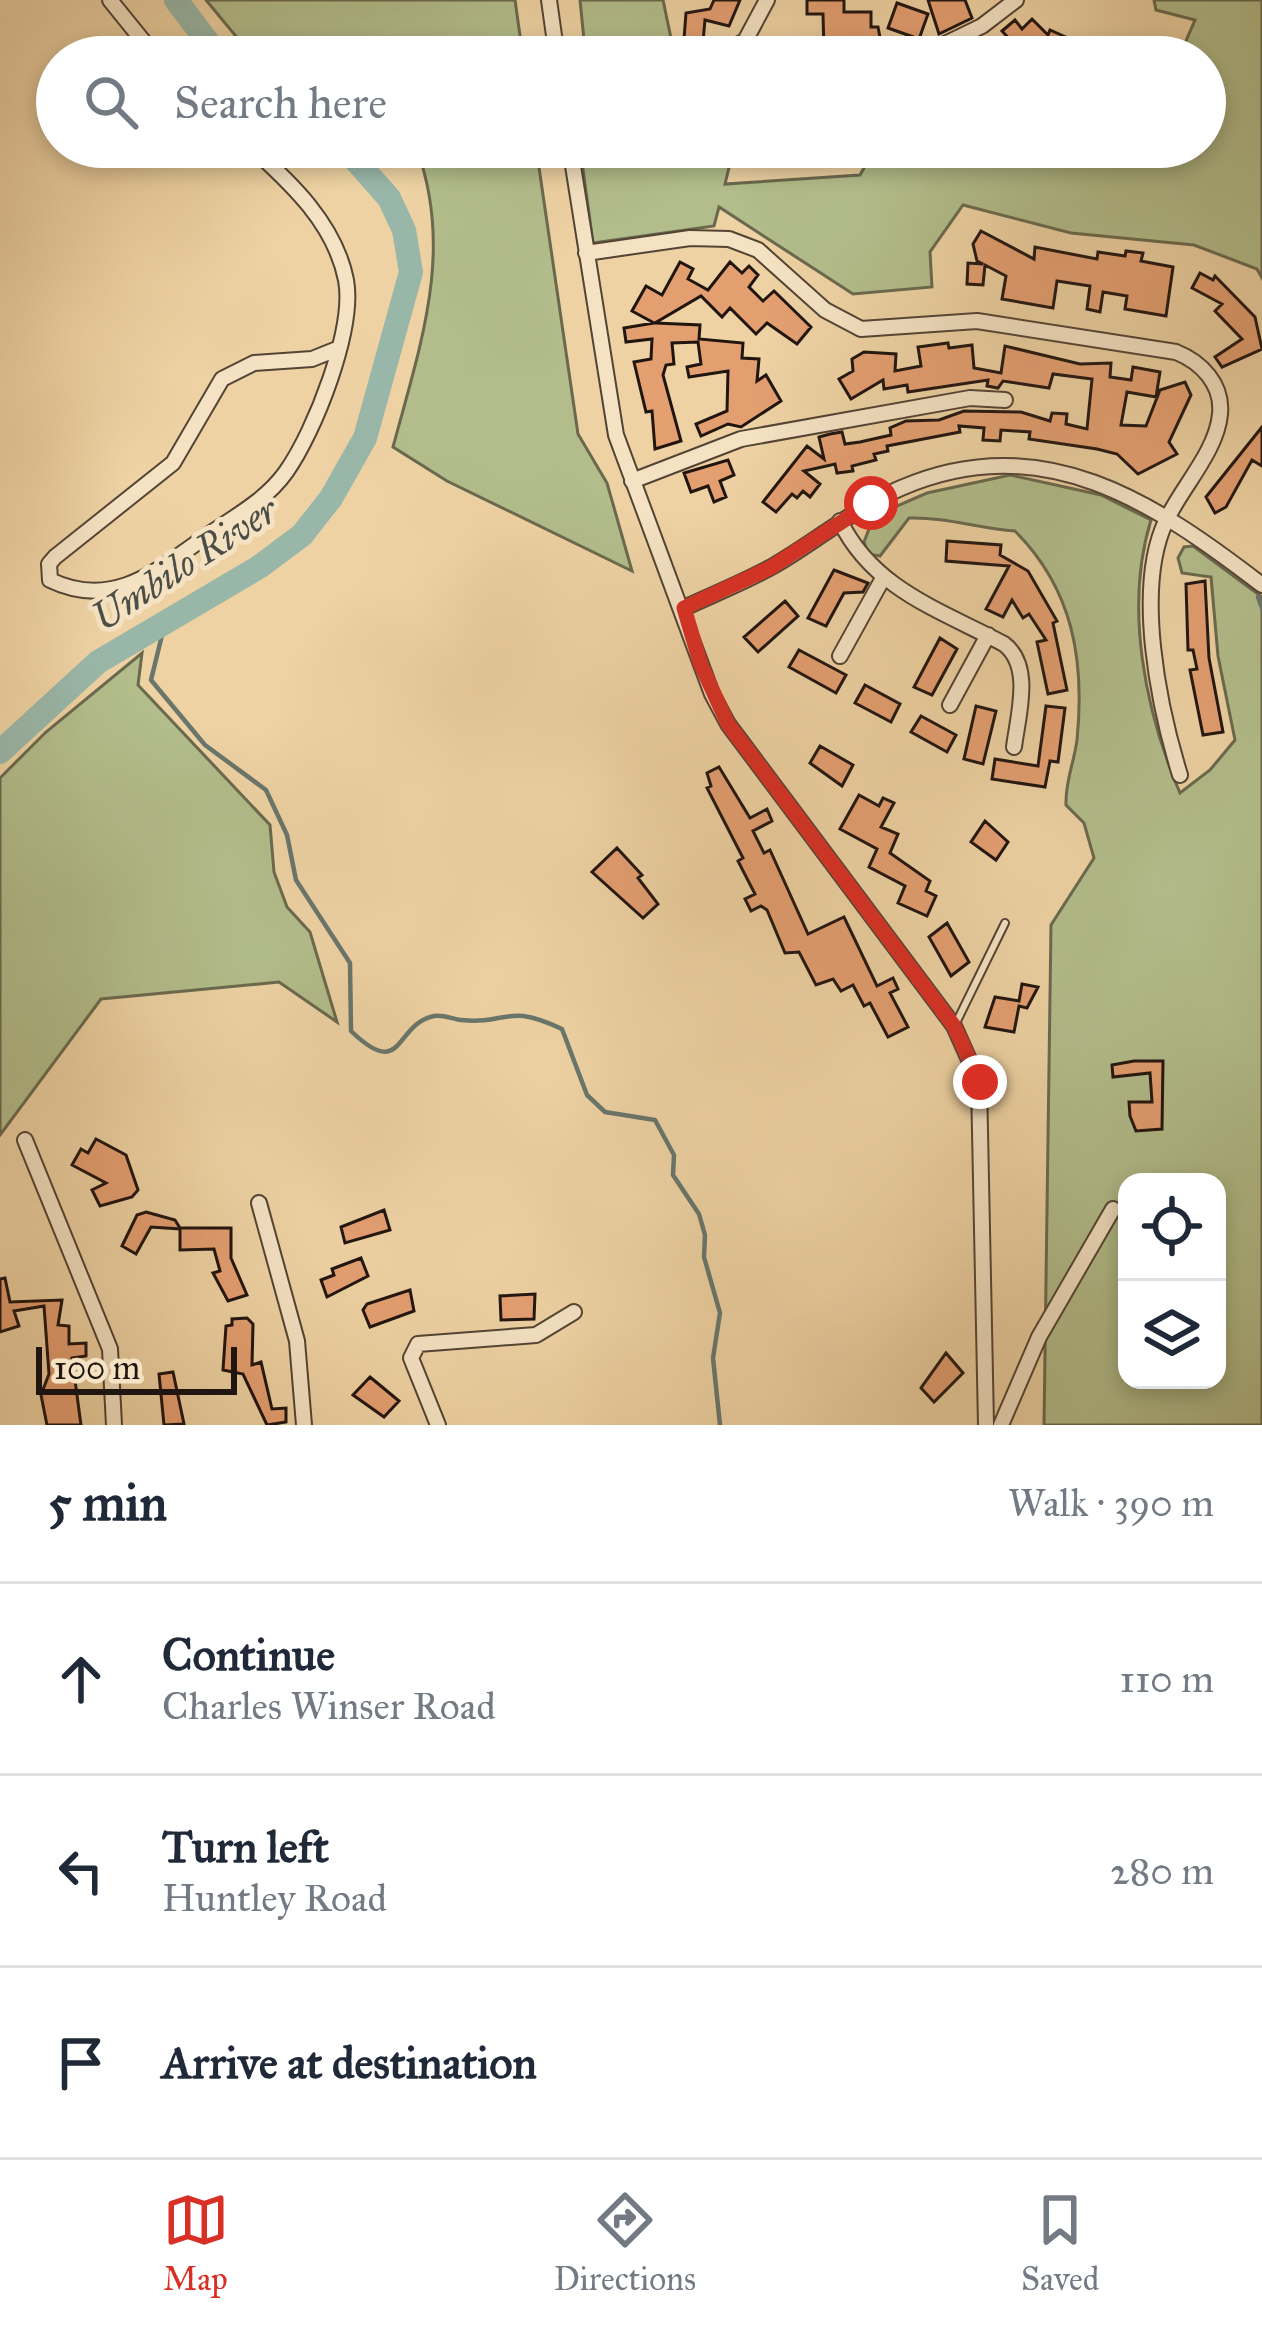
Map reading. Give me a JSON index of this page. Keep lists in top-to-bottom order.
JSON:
{
  "water": ["Umbilo River"],
  "scale_bar": "100 m",
  "page": {
    "search": "Search here",
    "scale": "100 m",
    "heading": ["5 min", "Walk · 390 m"],
    "list": [
      ["Continue", "Charles Winser Road", "110 m"],
      ["Turn left", "Huntley Road", "280 m"],
      "Arrive at destination"
    ],
    "nav": ["Map", "Directions", "Saved"]
  }
}
